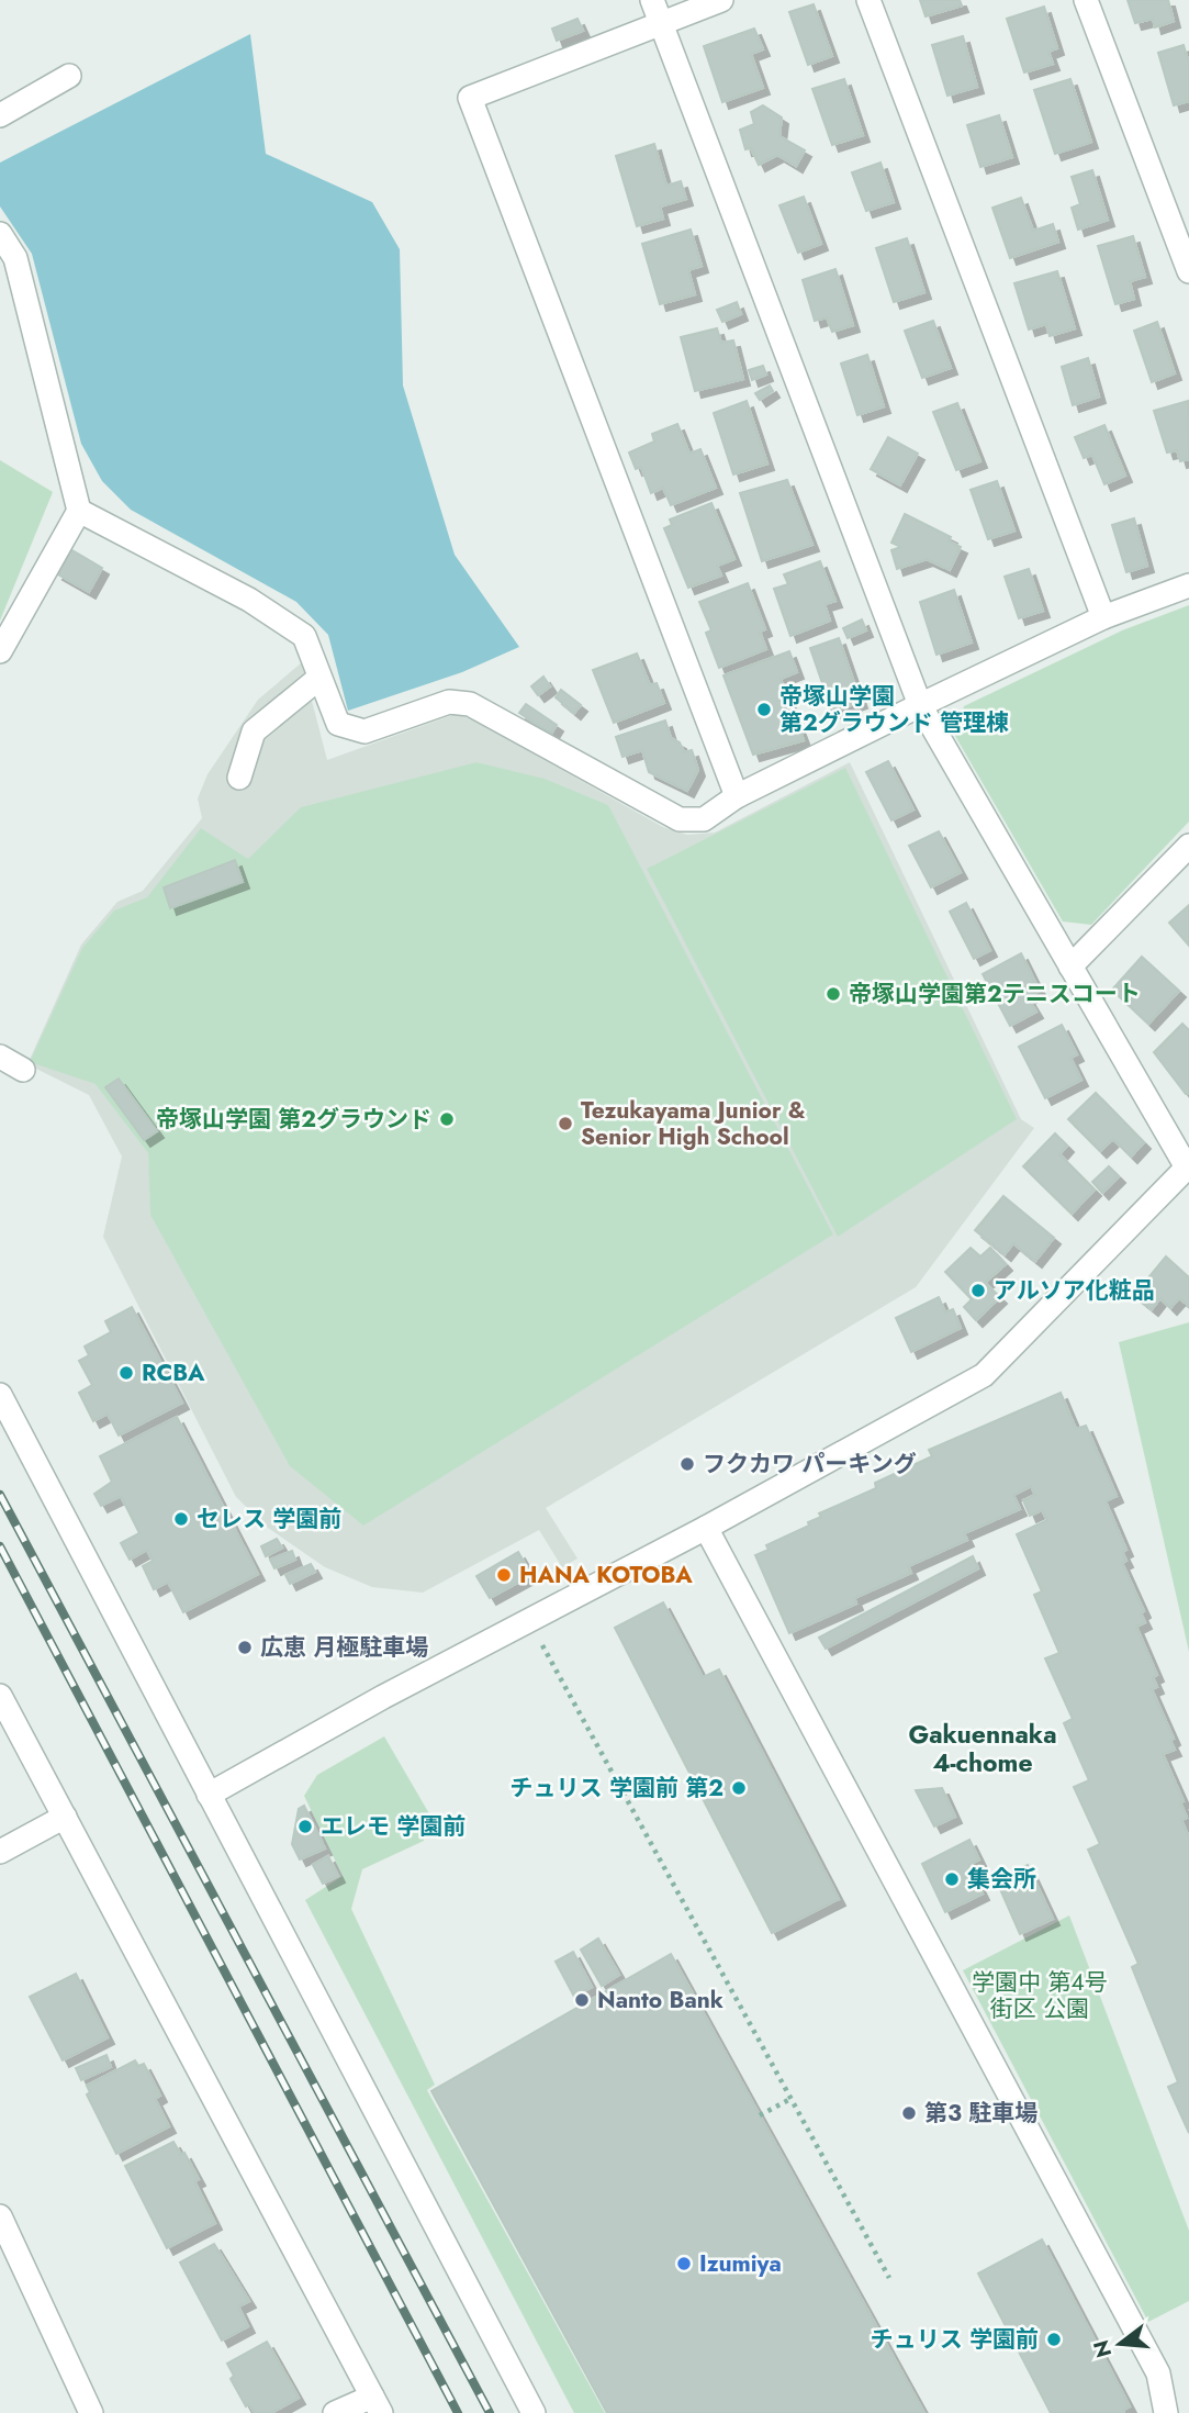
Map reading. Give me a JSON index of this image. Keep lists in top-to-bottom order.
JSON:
{
  "districts": ["Gakuennaka 4-chome"],
  "parks": ["学園中 第4号 街区 公園"],
  "places": [
    "帝塚山学園 第2グラウンド 管理棟",
    "帝塚山学園第2テニスコート",
    "帝塚山学園 第2グラウンド",
    "Tezukayama Junior & Senior High School",
    "アルソア化粧品",
    "RCBA",
    "フクカワ パーキング",
    "セレス 学園前",
    "HANA KOTOBA",
    "広恵 月極駐車場",
    "チュリス 学園前 第2",
    "エレモ 学園前",
    "集会所",
    "Nanto Bank",
    "第3 駐車場",
    "Izumiya",
    "チュリス 学園前"
  ],
  "north": "left"
}
